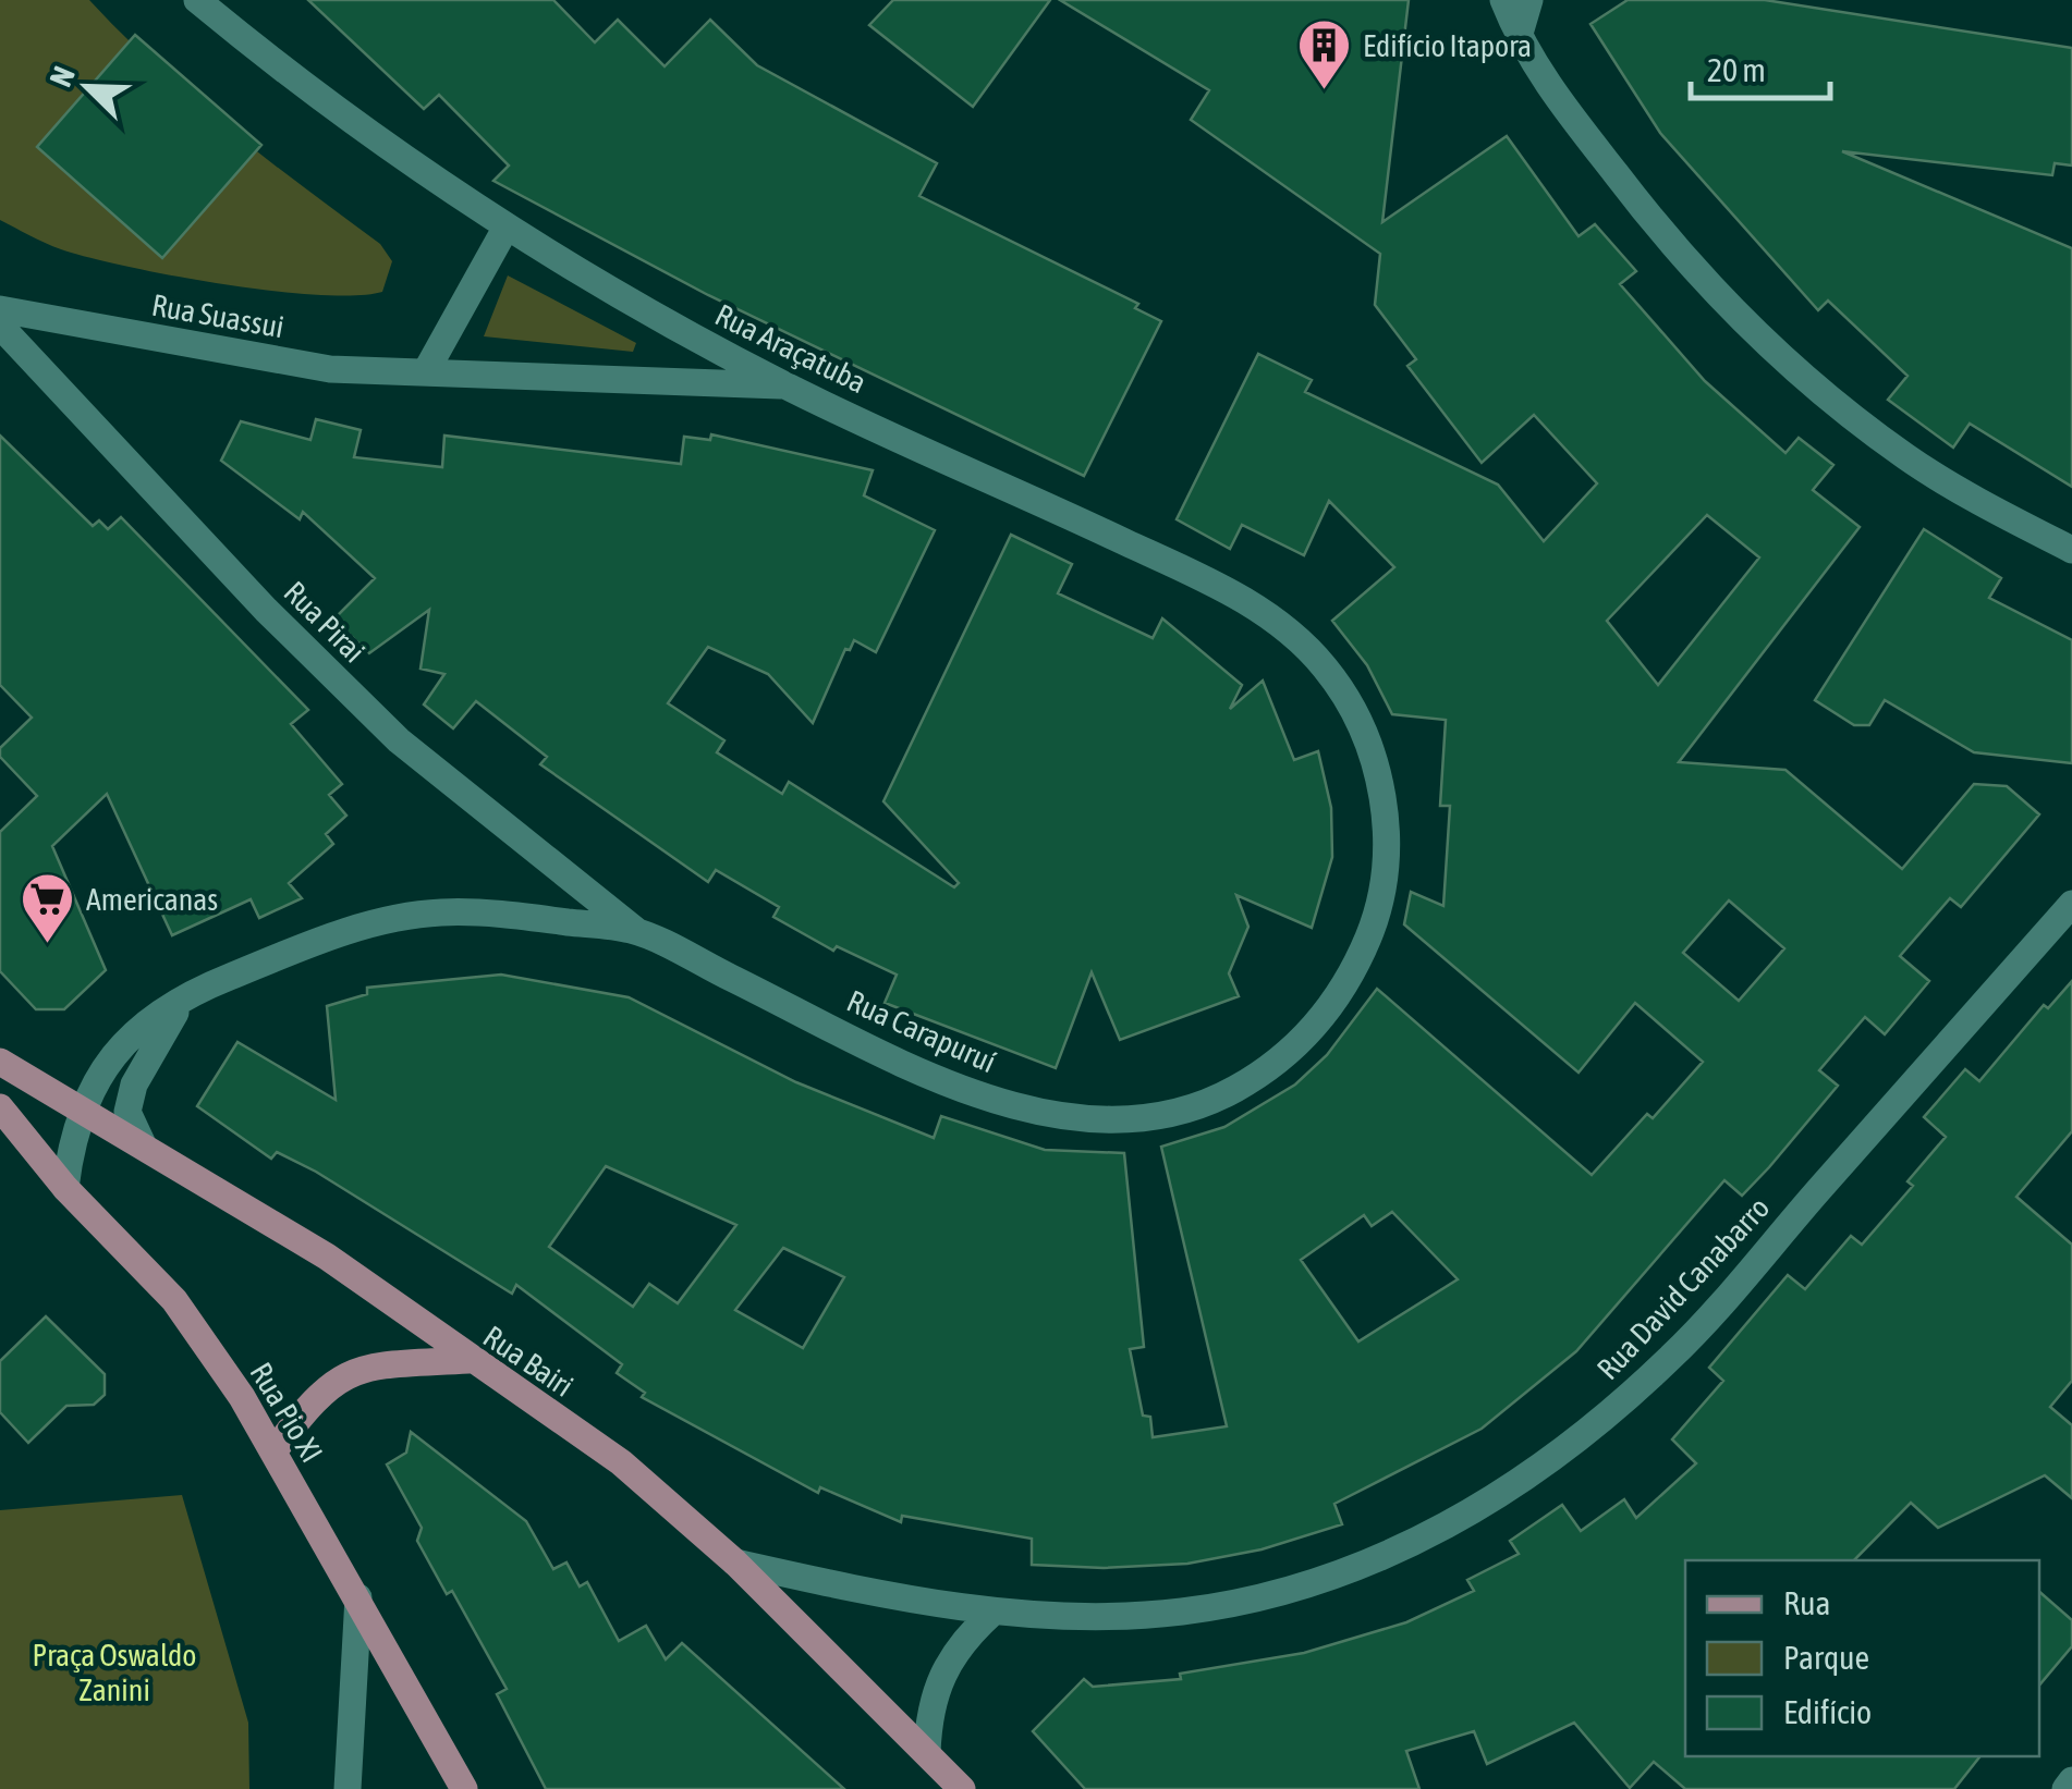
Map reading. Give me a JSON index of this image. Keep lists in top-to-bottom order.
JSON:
{
  "streets": {
    "main road": ["Rua Bairi", "Rua Pio XI"],
    "street": [
      "Rua Suassui",
      "Rua Araçatuba",
      "Rua Pirai",
      "Rua Carapuruí",
      "Rua David Canabarro"
    ]
  },
  "crossings": [
    ["Rua Suassui", "Rua Araçatuba"],
    ["Rua Araçatuba", "Rua Carapuruí"],
    ["Rua Pirai", "Rua Carapuruí"],
    ["Rua Carapuruí", "Rua Bairi"],
    ["Rua Carapuruí", "Rua Pio XI"],
    ["Rua David Canabarro", "Rua Bairi"]
  ],
  "parks": ["Praça Oswaldo Zanini"],
  "places": {
    "building": ["Edifício Itapora"],
    "supermarket": ["Americanas"]
  },
  "legend": ["Rua", "Parque", "Edifício"],
  "scale_bar": "20 m",
  "north": "top left"
}
